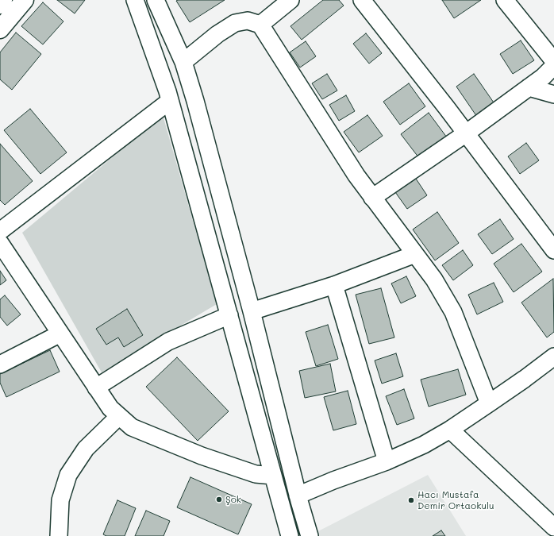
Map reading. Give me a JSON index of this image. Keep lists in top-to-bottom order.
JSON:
{
  "places": ["Şok", "Hacı Mustafa Demir Ortaokulu"]
}
